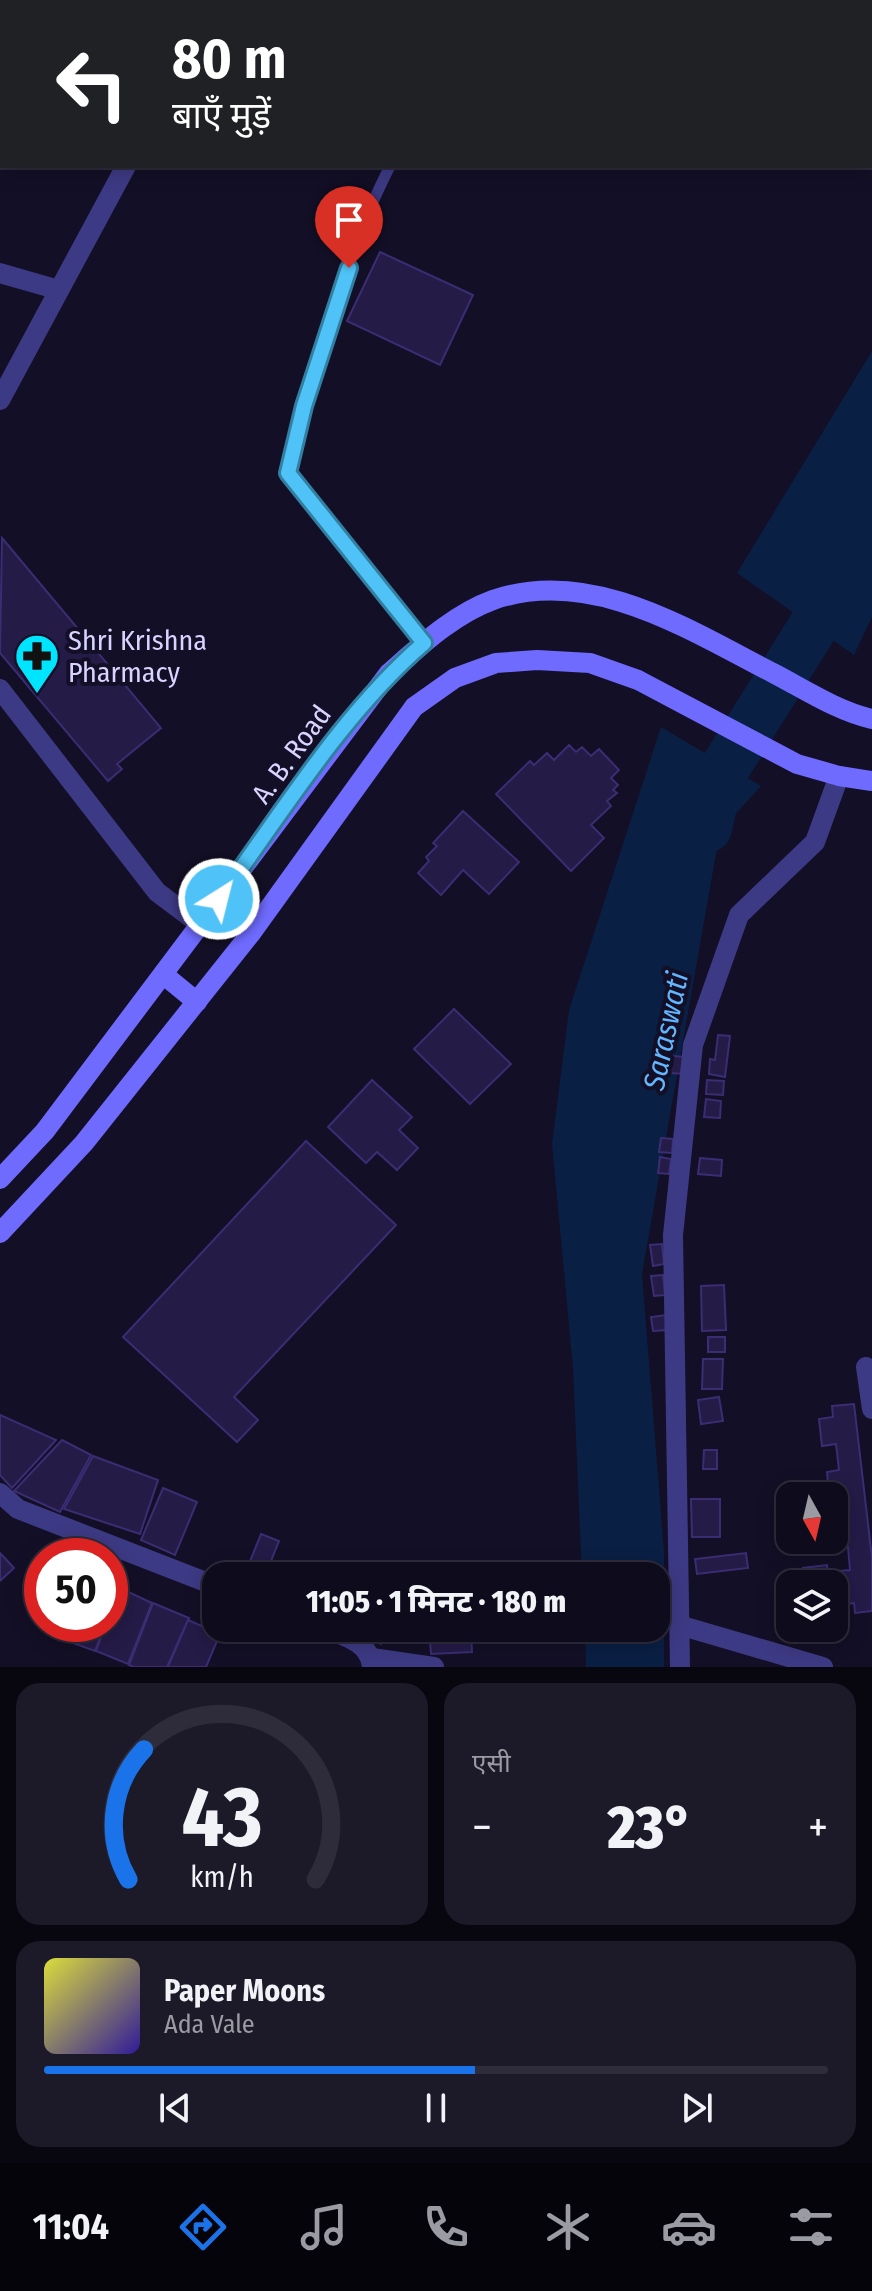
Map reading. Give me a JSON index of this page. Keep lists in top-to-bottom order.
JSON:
{
  "streets": {
    "main road": ["A. B. Road"]
  },
  "water": ["Saraswati"],
  "places": {
    "pharmacy": ["Shri Krishna Pharmacy"]
  },
  "north": "bottom",
  "page": {
    "turn": ["80 m", "बाएँ मुड़ें"],
    "limit": "50",
    "trip": "11:05 · 1 मिनट · 180 m",
    "tile": "एसी",
    "heat": ["−", "23°", "+"],
    "song": ["Paper Moons", "Ada Vale"],
    "tabs": "11:04",
    "gauge": ["43", "km/h"]
  }
}
